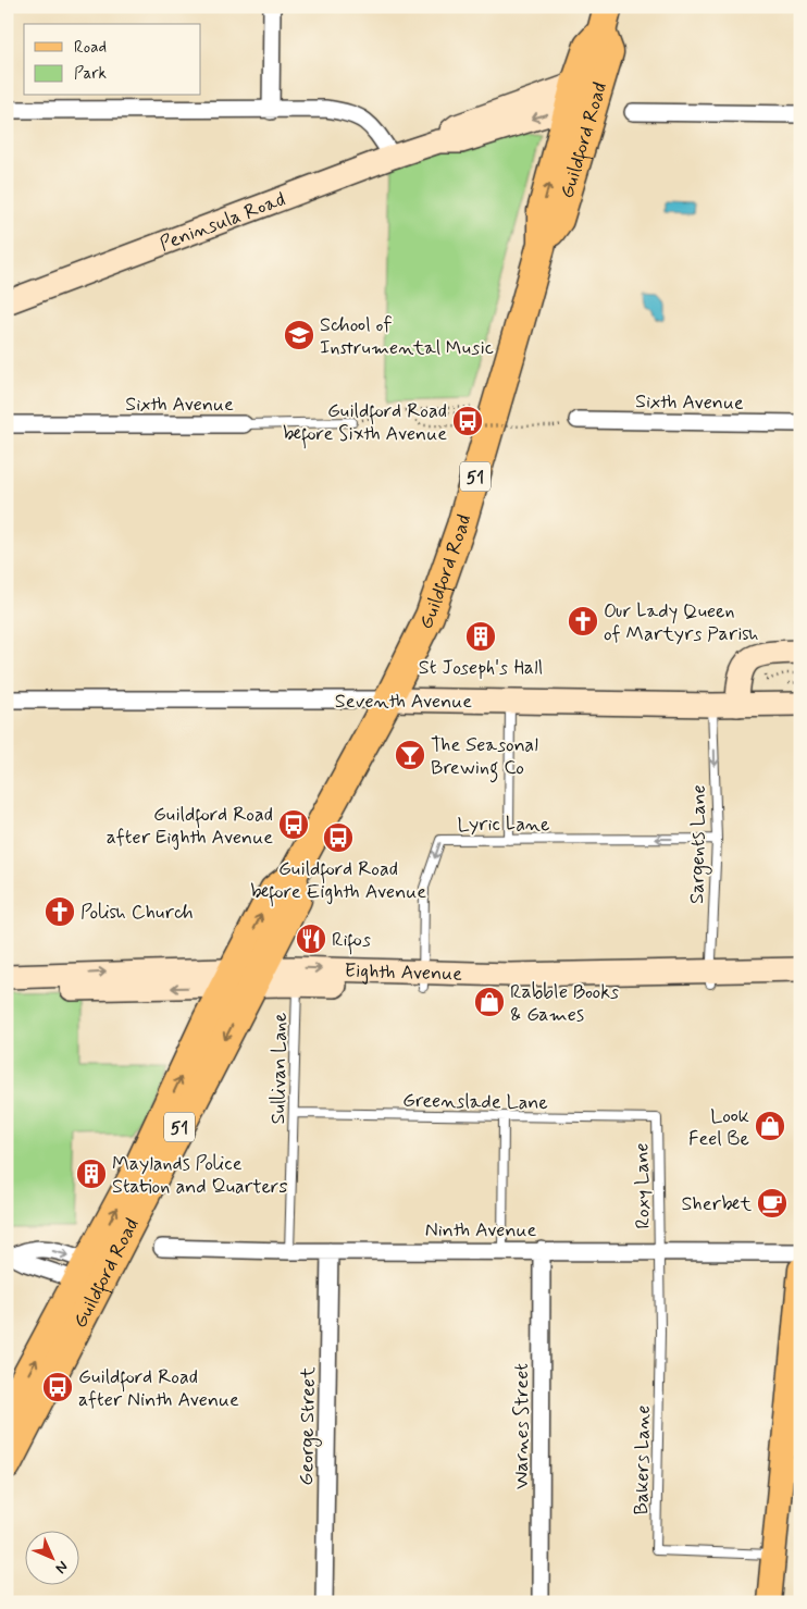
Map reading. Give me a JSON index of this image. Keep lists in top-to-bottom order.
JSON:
{
  "streets": {
    "highway": ["Guildford Road", "51"],
    "street": [
      "Peninsula Road",
      "Sixth Avenue",
      "Seventh Avenue",
      "Eighth Avenue",
      "Ninth Avenue",
      "George Street",
      "Warnes Street"
    ],
    "lane": [
      "Lyric Lane",
      "Sargents Lane",
      "Sullivan Lane",
      "Greenslade Lane",
      "Roxy Lane",
      "Bakers Lane"
    ]
  },
  "crossings": [
    ["Guildford Road", "Peninsula Road"],
    ["Guildford Road", "Seventh Avenue"],
    ["Guildford Road", "Eighth Avenue"],
    ["Seventh Avenue", "Sargents Lane"],
    ["Lyric Lane", "Sargents Lane"],
    ["Lyric Lane", "Eighth Avenue"],
    ["Sargents Lane", "Eighth Avenue"],
    ["Eighth Avenue", "Sullivan Lane"],
    ["Sullivan Lane", "Greenslade Lane"],
    ["Sullivan Lane", "Ninth Avenue"],
    ["Greenslade Lane", "Roxy Lane"],
    ["Roxy Lane", "Ninth Avenue"],
    ["Roxy Lane", "Bakers Lane"],
    ["Ninth Avenue", "George Street"],
    ["Ninth Avenue", "Warnes Street"],
    ["Ninth Avenue", "Bakers Lane"]
  ],
  "one_way": ["Sargents Lane"],
  "places": {
    "school or university": ["School of Instrumental Music"],
    "bus stop": [
      "Guildford Road before Sixth Avenue",
      "Guildford Road after Eighth Avenue",
      "Guildford Road before Eighth Avenue",
      "Guildford Road after Ninth Avenue"
    ],
    "church": ["Our Lady Queen of Martyrs Parish", "Polish Church"],
    "building": ["St Joseph's Hall", "Maylands Police Station and Quarters"],
    "bar": ["The Seasonal Brewing Co"],
    "restaurant": ["Rifos"],
    "shop": ["Rabble Books & Games", "Look Feel Be"],
    "cafe": ["Sherbet"]
  },
  "legend": ["Road", "Park"],
  "north": "bottom right"
}
